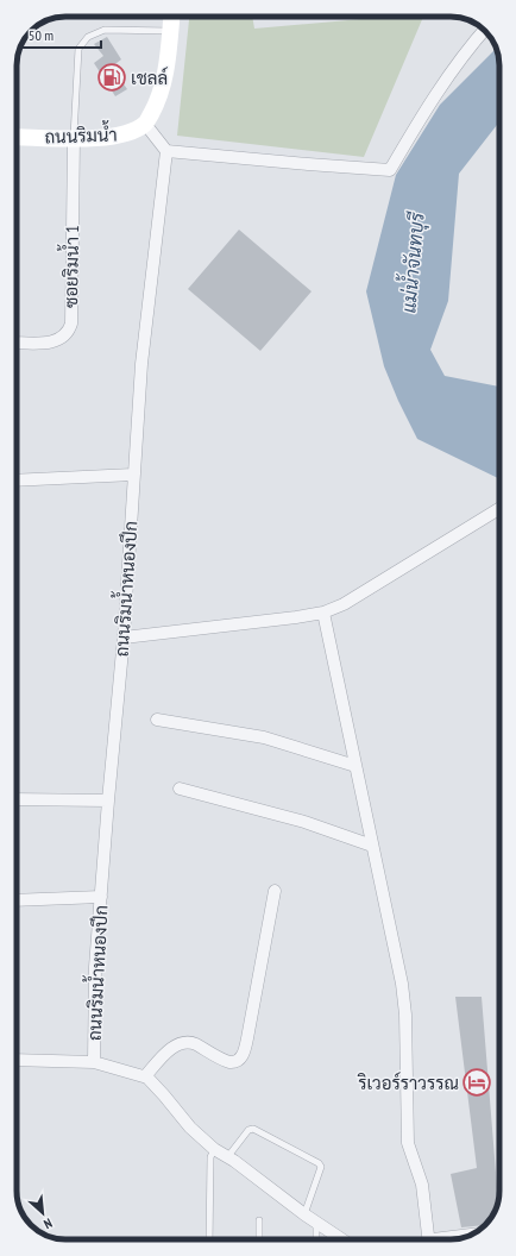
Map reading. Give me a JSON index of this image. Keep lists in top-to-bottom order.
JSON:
{
  "streets": {
    "main road": ["ถนนริมน้ำ"],
    "street": ["ซอยริมน้ำ 1", "ถนนริมน้ำหนองปึก"]
  },
  "crossings": [
    ["ถนนริมน้ำ", "ซอยริมน้ำ 1"]
  ],
  "water": ["แม่น้ำจันทบุรี"],
  "places": {
    "fuel station": ["เชลล์"],
    "hotel": ["ริเวอร์ราวรรณ"]
  },
  "scale_bar": "50 m",
  "north": "bottom right"
}
